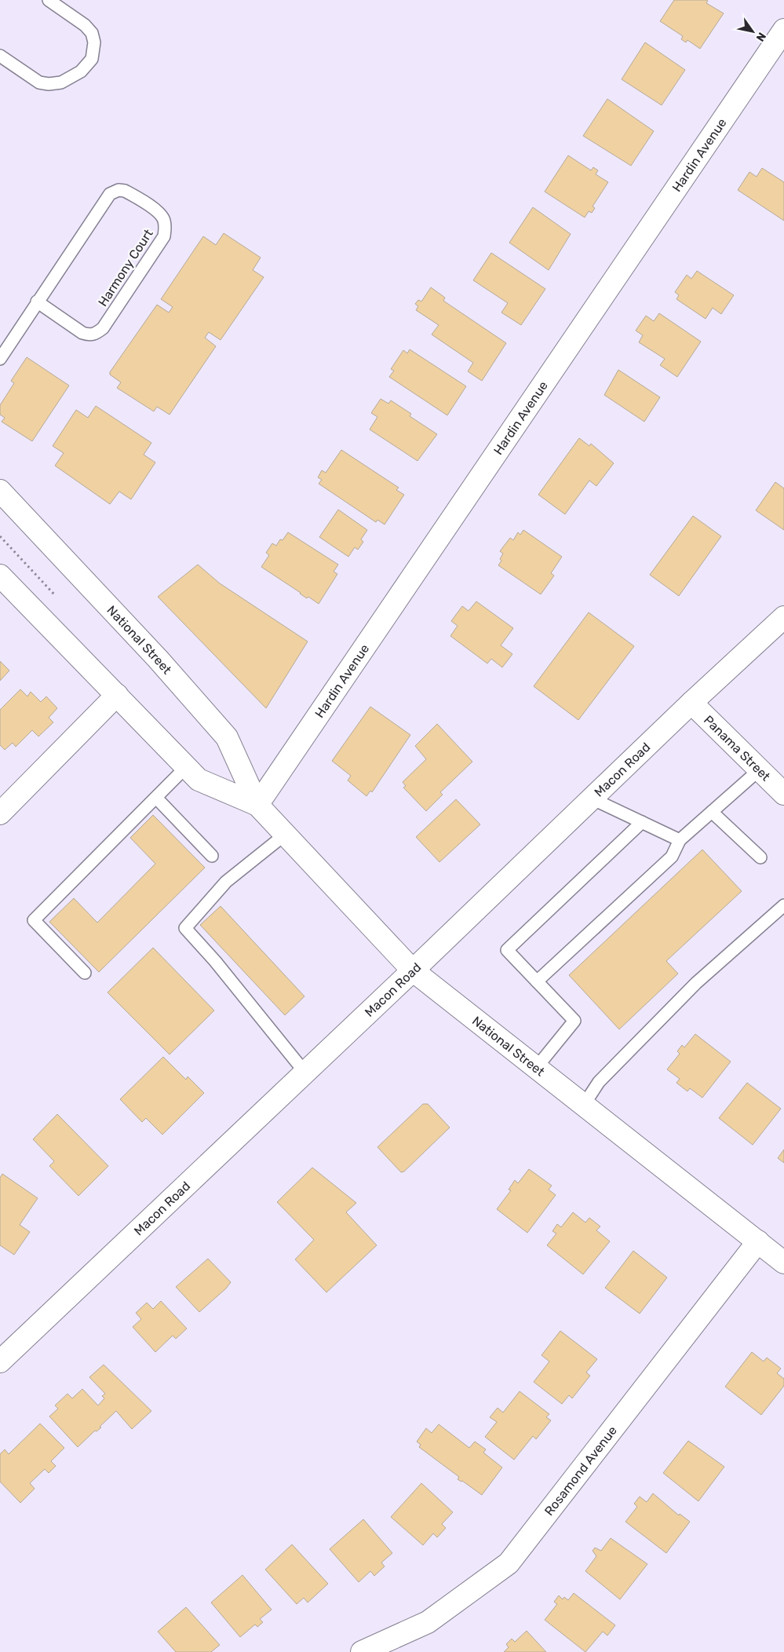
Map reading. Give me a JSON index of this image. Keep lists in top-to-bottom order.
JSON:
{
  "streets": {
    "main road": [
      "Hardin Avenue",
      "National Street",
      "Panama Street",
      "Macon Road",
      "Rosamond Avenue"
    ],
    "lane": ["Harmony Court"]
  },
  "crossings": [
    ["Hardin Avenue", "National Street"],
    ["National Street", "Macon Road"],
    ["National Street", "Rosamond Avenue"],
    ["Panama Street", "Macon Road"]
  ],
  "north": "bottom right"
}
